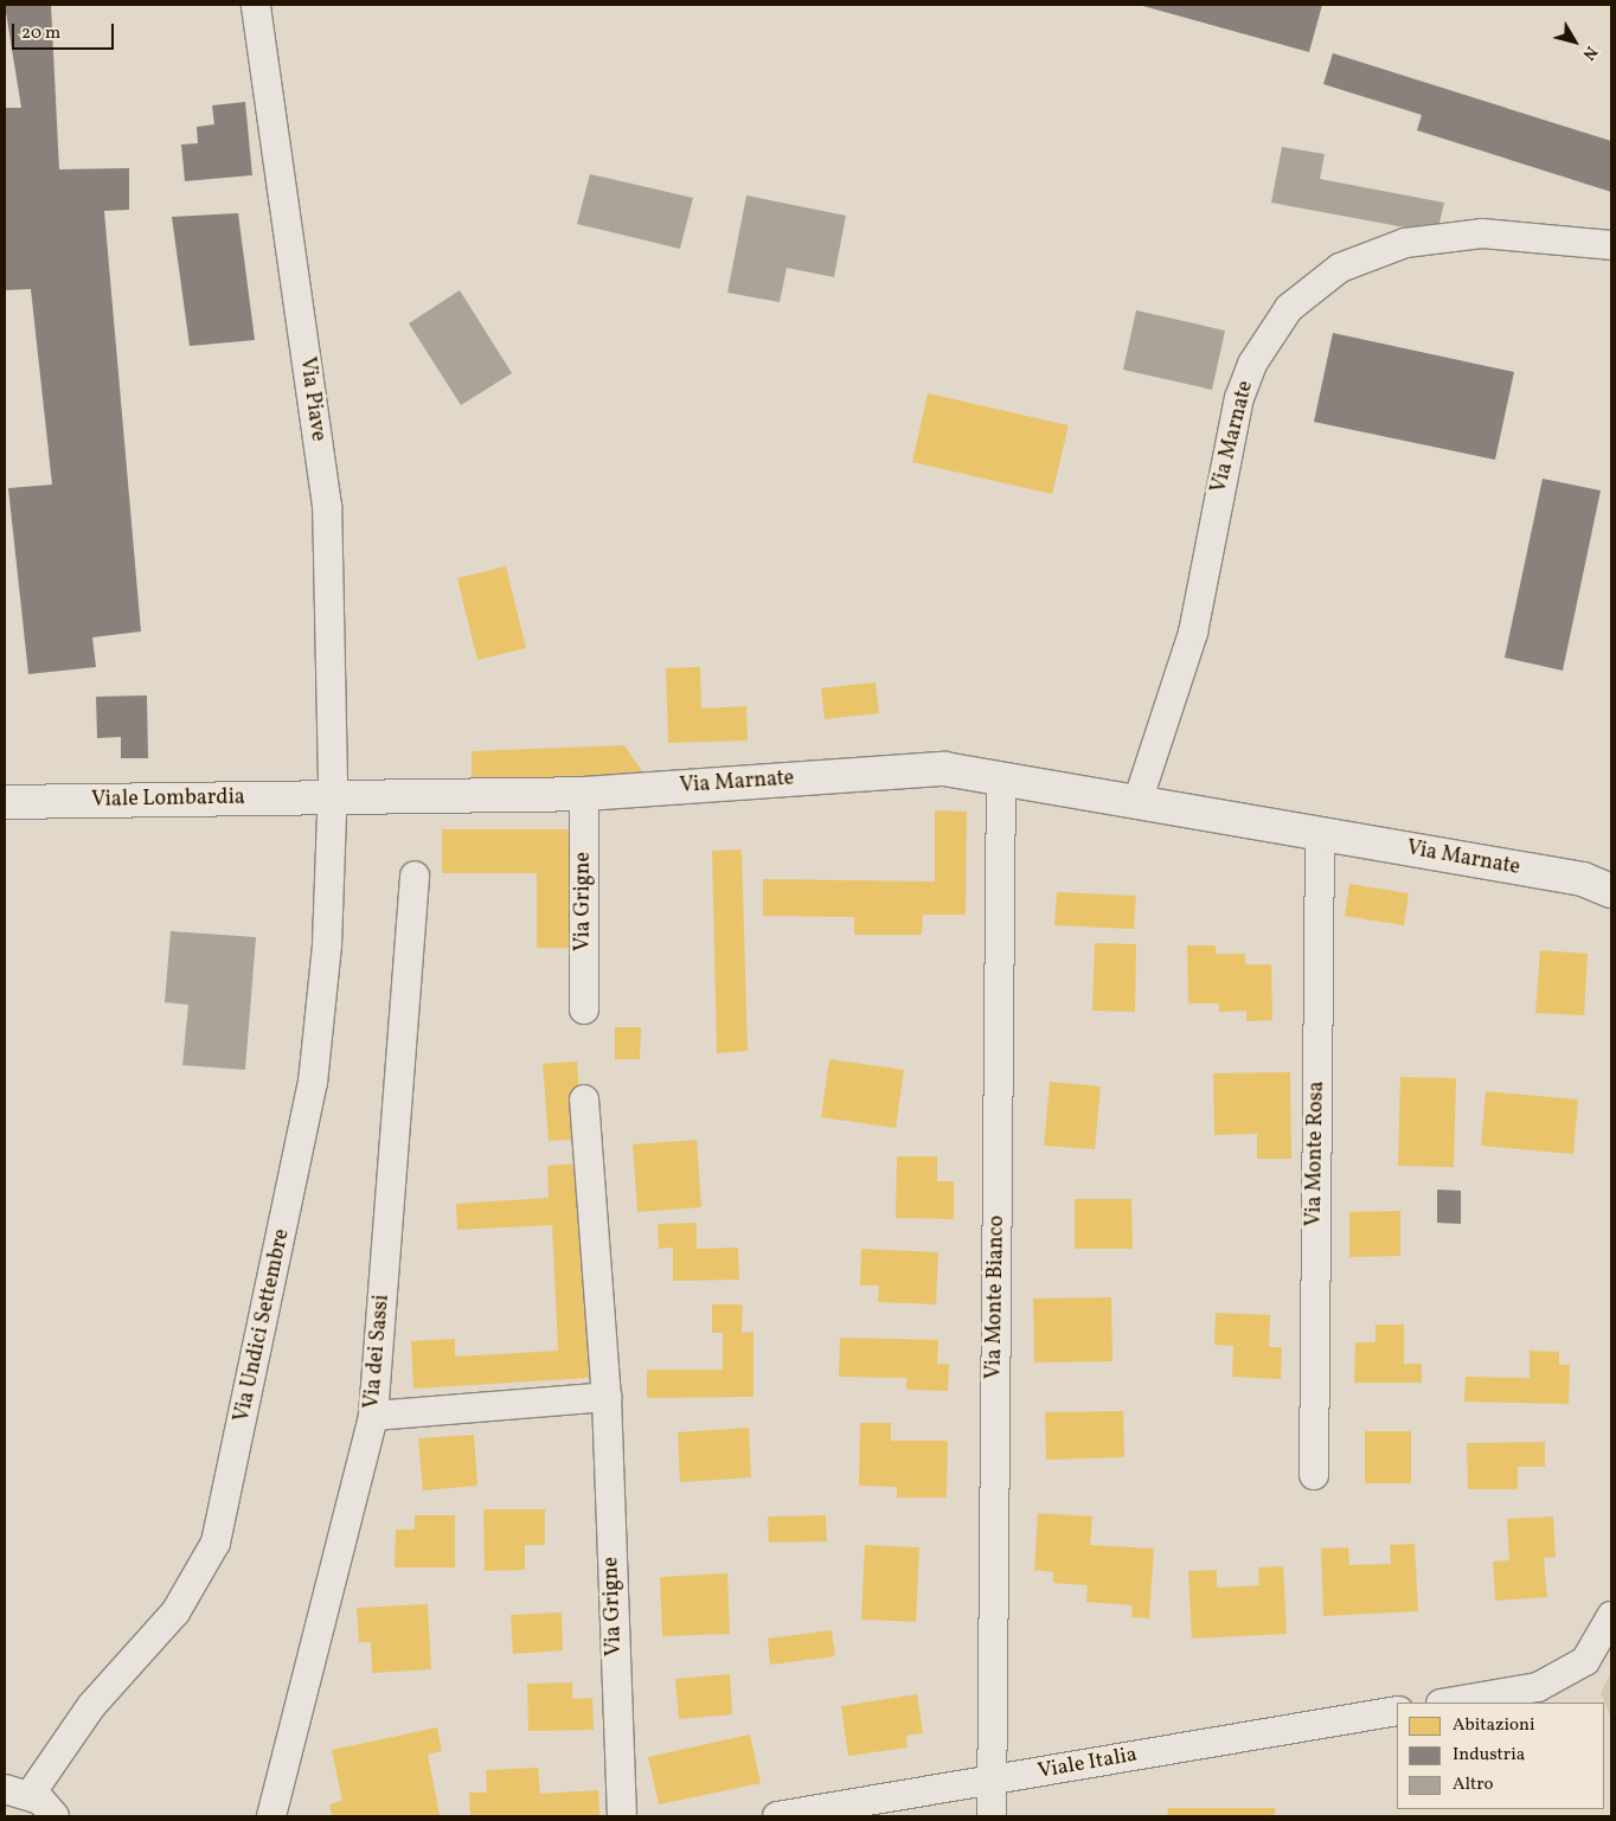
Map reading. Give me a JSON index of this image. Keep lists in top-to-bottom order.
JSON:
{
  "streets": {
    "street": [
      "Via Piave",
      "Via Marnate",
      "Viale Lombardia",
      "Via Grigne",
      "Via Monte Rosa",
      "Via Monte Bianco",
      "Via Undici Settembre",
      "Via dei Sassi",
      "Viale Italia"
    ]
  },
  "crossings": [
    ["Via Piave", "Via Marnate"],
    ["Via Piave", "Viale Lombardia"],
    ["Via Piave", "Via Undici Settembre"],
    ["Via Marnate", "Viale Lombardia"],
    ["Via Marnate", "Via Grigne"],
    ["Via Marnate", "Via Monte Rosa"],
    ["Via Marnate", "Via Monte Bianco"],
    ["Via Marnate", "Via Undici Settembre"],
    ["Viale Lombardia", "Via Undici Settembre"],
    ["Via Monte Bianco", "Viale Italia"]
  ],
  "legend": ["Abitazioni", "Industria", "Altro"],
  "scale_bar": "20 m",
  "north": "bottom right"
}
